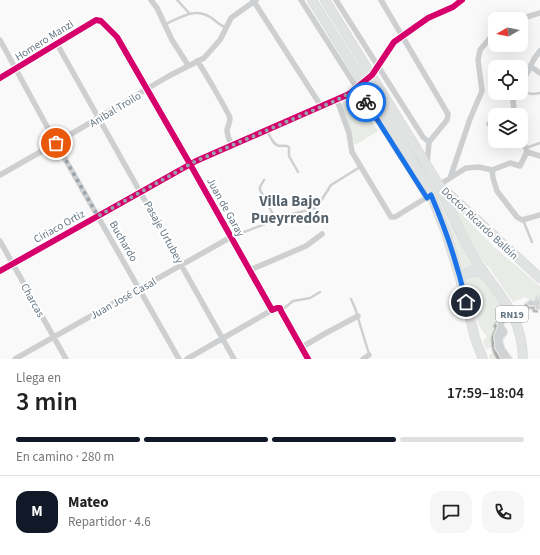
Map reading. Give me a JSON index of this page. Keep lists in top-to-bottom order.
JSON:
{
  "streets": {
    "main road": ["Doctor Ricardo Balbín", "RN19"],
    "street": [
      "Homero Manzi",
      "Anibal Troilo",
      "Juan de Garay",
      "Ciriaco Ortiz",
      "Pasaje Urtubey",
      "Buchardo",
      "Juan José Casal",
      "Charcas"
    ]
  },
  "crossings": [
    ["Homero Manzi", "Juan de Garay"],
    ["Homero Manzi", "Pasaje Urtubey"],
    ["Homero Manzi", "Buchardo"],
    ["Anibal Troilo", "Juan de Garay"],
    ["Anibal Troilo", "Pasaje Urtubey"],
    ["Anibal Troilo", "Buchardo"],
    ["Juan de Garay", "Ciriaco Ortiz"],
    ["Juan de Garay", "Juan José Casal"],
    ["Doctor Ricardo Balbín", "Ciriaco Ortiz"],
    ["Doctor Ricardo Balbín", "RN19"],
    ["Ciriaco Ortiz", "Pasaje Urtubey"],
    ["Ciriaco Ortiz", "Buchardo"],
    ["Ciriaco Ortiz", "Charcas"],
    ["Pasaje Urtubey", "Juan José Casal"],
    ["Buchardo", "Juan José Casal"],
    ["Juan José Casal", "Charcas"]
  ],
  "districts": ["Villa Bajo Pueyrredón"],
  "north": "left",
  "page": {
    "heading": ["3 min", "Llega en", "17:59–18:04"],
    "panel": ["Mateo", "Repartidor · 4.6"],
    "bar": "En camino · 280 m",
    "round": "M"
  }
}
